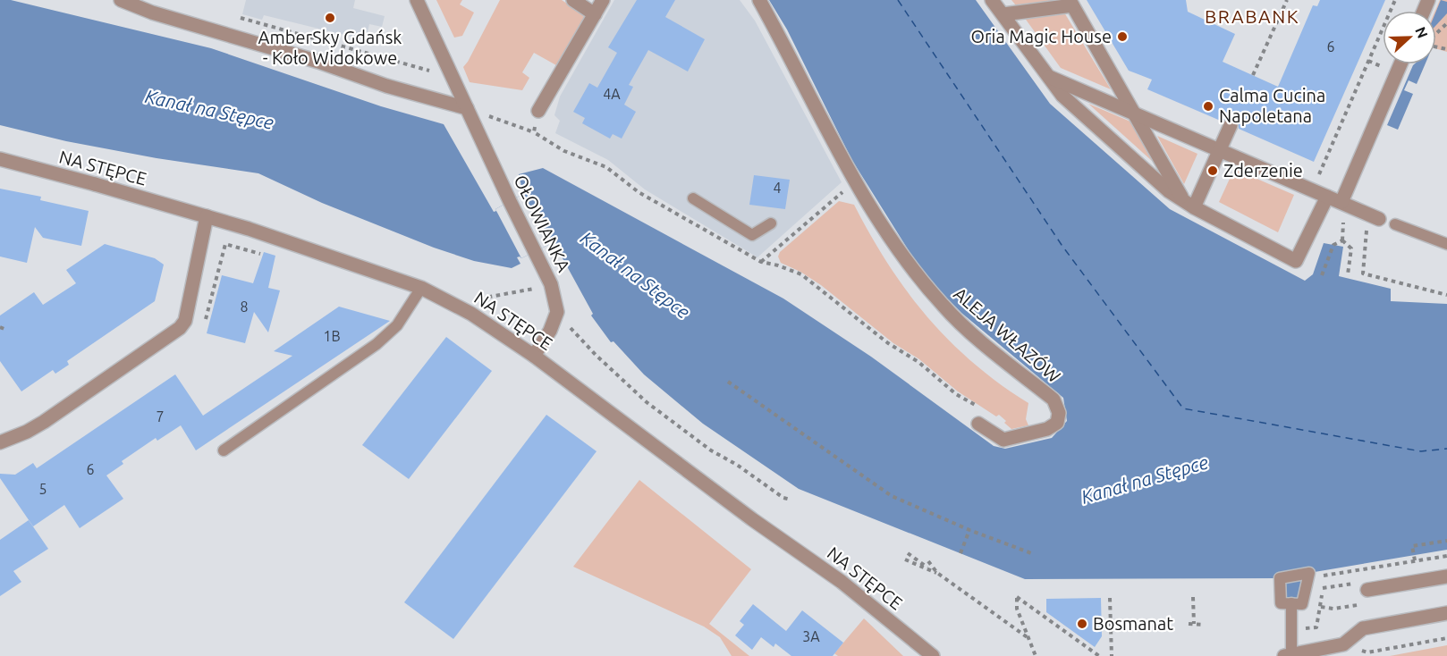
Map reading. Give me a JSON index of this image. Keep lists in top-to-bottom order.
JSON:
{
  "streets": {
    "street": ["NA STĘPCE", "OŁOWIANKA", "ALEJA WŁAZÓW"]
  },
  "crossings": [
    ["NA STĘPCE", "OŁOWIANKA"]
  ],
  "districts": ["BRABANK"],
  "water": ["Kanał na Stępce"],
  "places": [
    "AmberSky Gdańsk - Koło Widokowe",
    "Oria Magic House",
    "Calma Cucina Napoletana",
    "Zderzenie",
    "Bosmanat"
  ],
  "house_numbers": [
    "6",
    "4A",
    "4",
    "8",
    "1B",
    "7",
    "6",
    "5",
    "3A"
  ],
  "north": "right"
}
